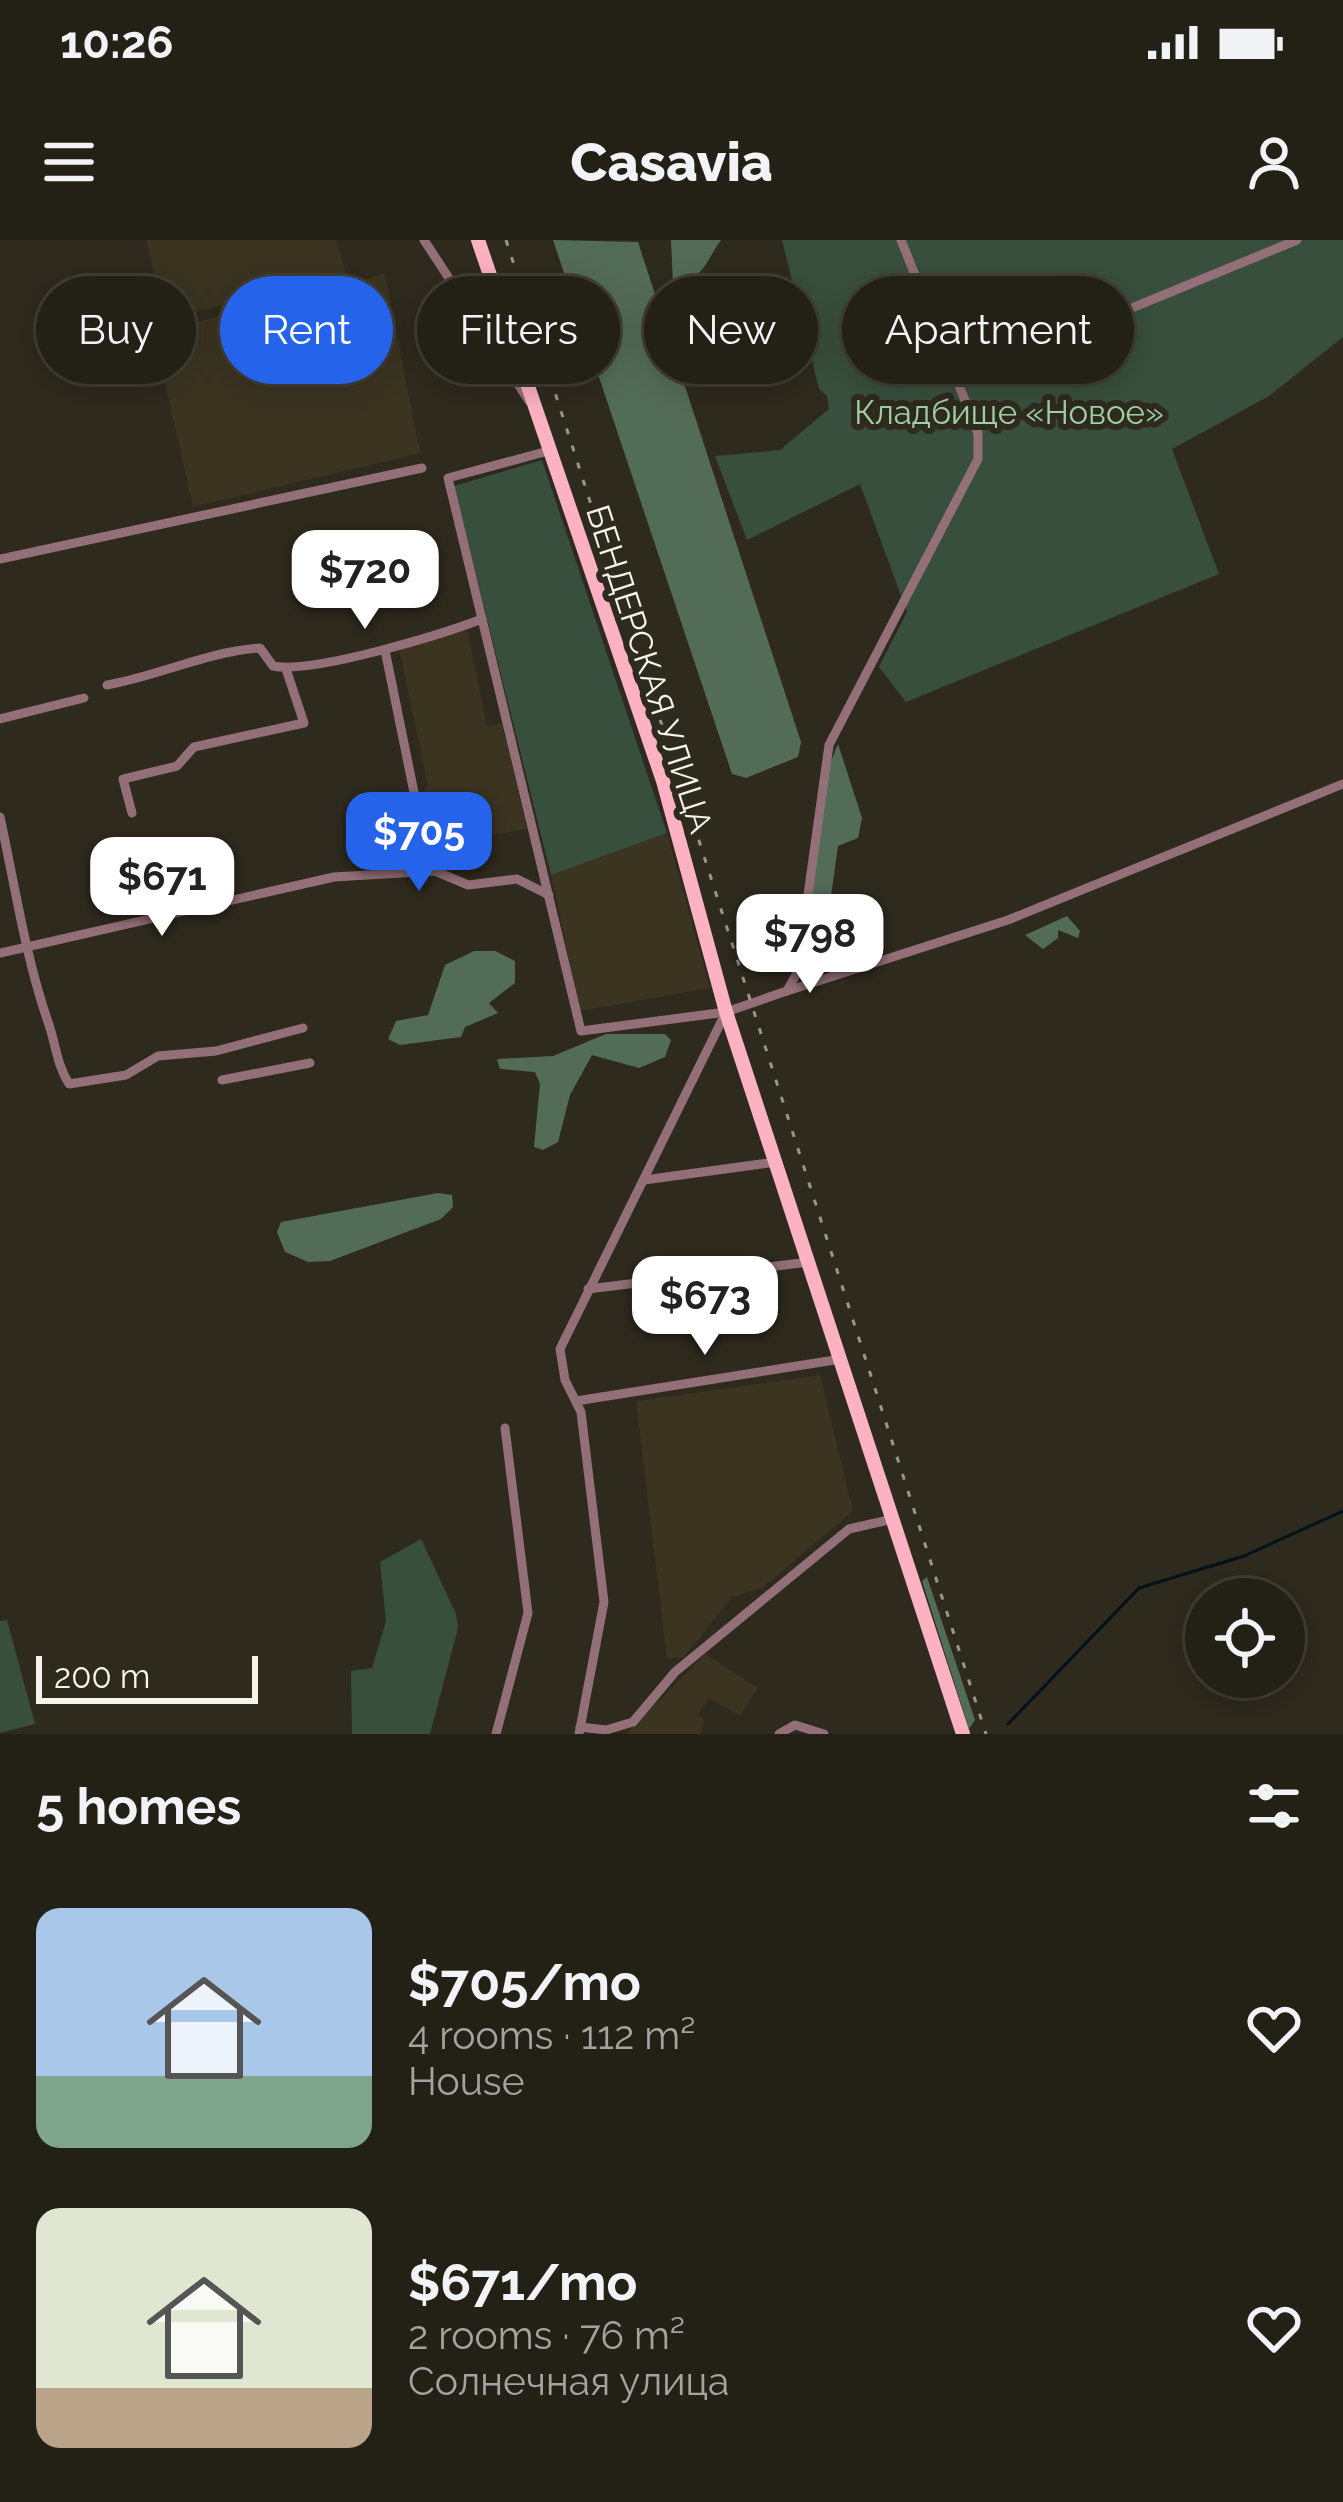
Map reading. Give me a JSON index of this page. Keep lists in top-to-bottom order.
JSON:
{
  "streets": {
    "main road": ["БЕНДЕРСКАЯ УЛИЦА"]
  },
  "parks": ["Кладбище «Новое»"],
  "scale_bar": "200 m",
  "page": {
    "status": "10:26",
    "header": "Casavia",
    "chip": [
      "Buy",
      "Rent",
      "Filters",
      "New",
      "Apartment"
    ],
    "price": [
      "$720",
      "$705",
      "$671",
      "$798",
      "$673"
    ],
    "scale": "200 m",
    "heading": "5 homes",
    "list": [
      {
        "name": "$705/mo",
        "note": "4 rooms · 112 m² · House"
      },
      {
        "name": "$671/mo",
        "note": "2 rooms · 76 m² · Солнечная улица"
      }
    ]
  }
}
